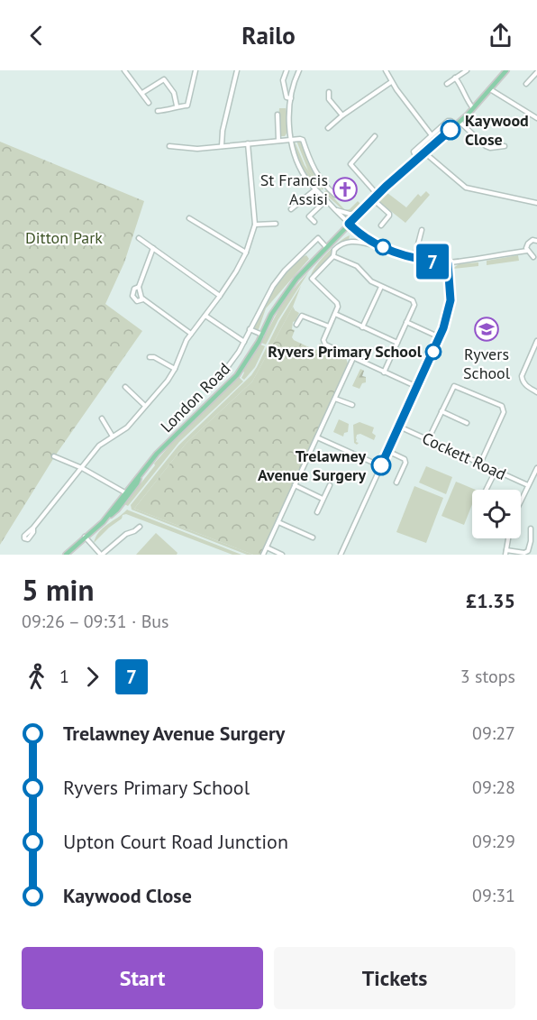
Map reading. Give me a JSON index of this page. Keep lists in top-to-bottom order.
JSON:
{
  "streets": {
    "main road": ["London Road"],
    "street": ["Cockett Road"]
  },
  "parks": ["Ditton Park"],
  "places": {
    "other": ["Kaywood Close", "Ryvers Primary School", "Trelawney Avenue Surgery"],
    "church": ["St Francis Assisi"],
    "school or university": ["Ryvers School"]
  },
  "lines": ["bus line 7"],
  "page": {
    "header": "Railo",
    "on_map": "7",
    "heading": ["5 min", "09:26 – 09:31 · Bus", "£1.35"],
    "legs": ["1", "7", "3 stops"],
    "list": [
      {
        "name": "Trelawney Avenue Surgery",
        "value": "09:27"
      },
      {
        "name": "Ryvers Primary School",
        "value": "09:28"
      },
      {
        "name": "Upton Court Road Junction",
        "value": "09:29"
      },
      {
        "name": "Kaywood Close",
        "value": "09:31"
      }
    ],
    "buttons": ["Start", "Tickets"]
  }
}
